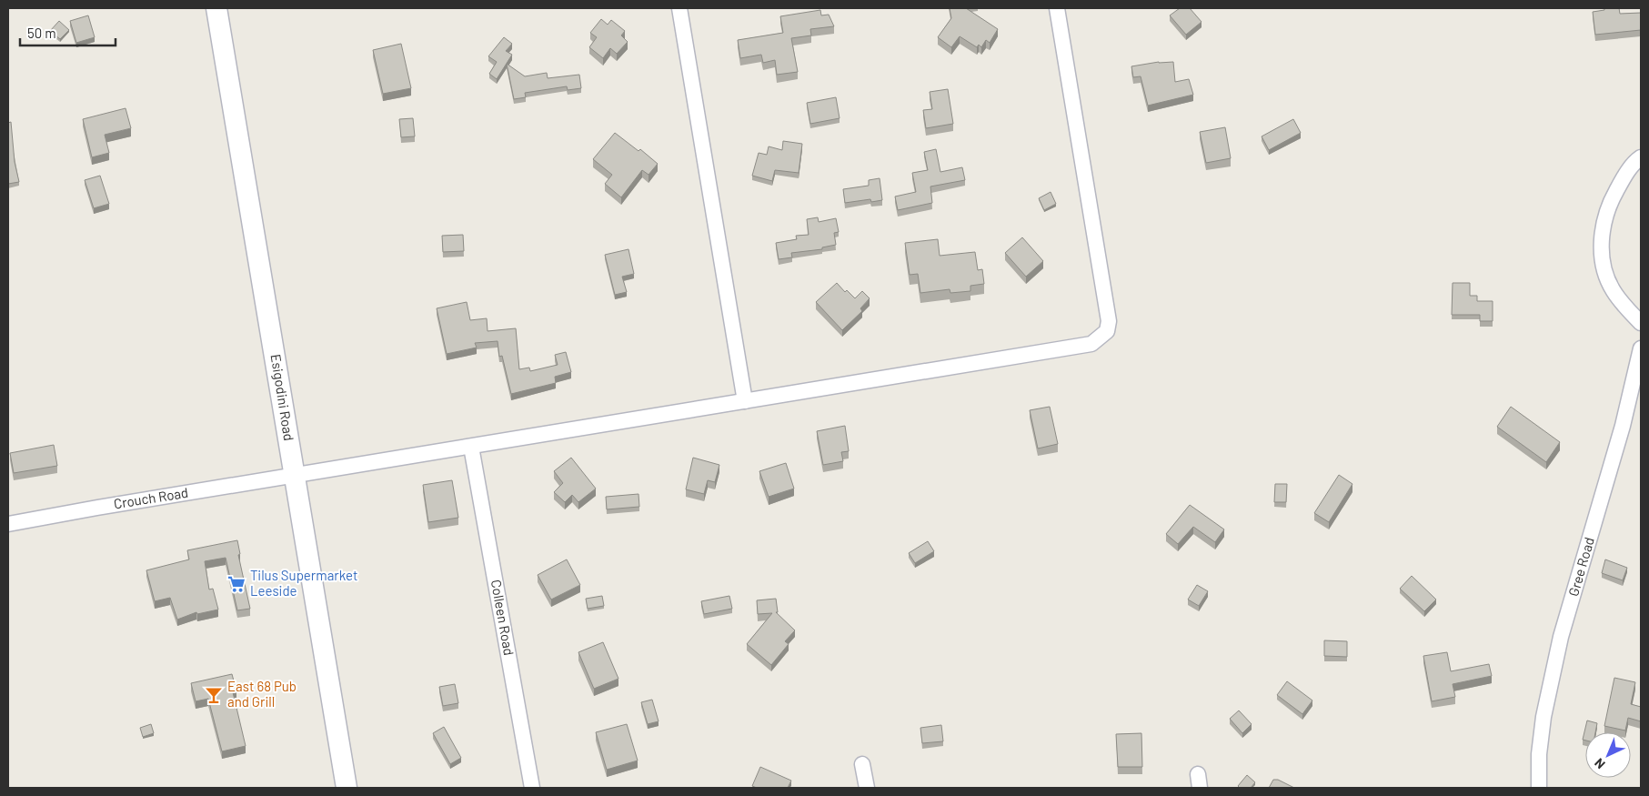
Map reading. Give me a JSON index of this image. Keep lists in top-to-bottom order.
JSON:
{
  "streets": {
    "main road": ["Esigodini Road"],
    "street": ["Crouch Road", "Gree Road", "Colleen Road"]
  },
  "crossings": [
    ["Esigodini Road", "Crouch Road"],
    ["Crouch Road", "Colleen Road"]
  ],
  "places": {
    "supermarket": ["Tilus Supermarket Leeside"],
    "bar": ["East 68 Pub and Grill"]
  },
  "scale_bar": "50 m",
  "north": "bottom left"
}
